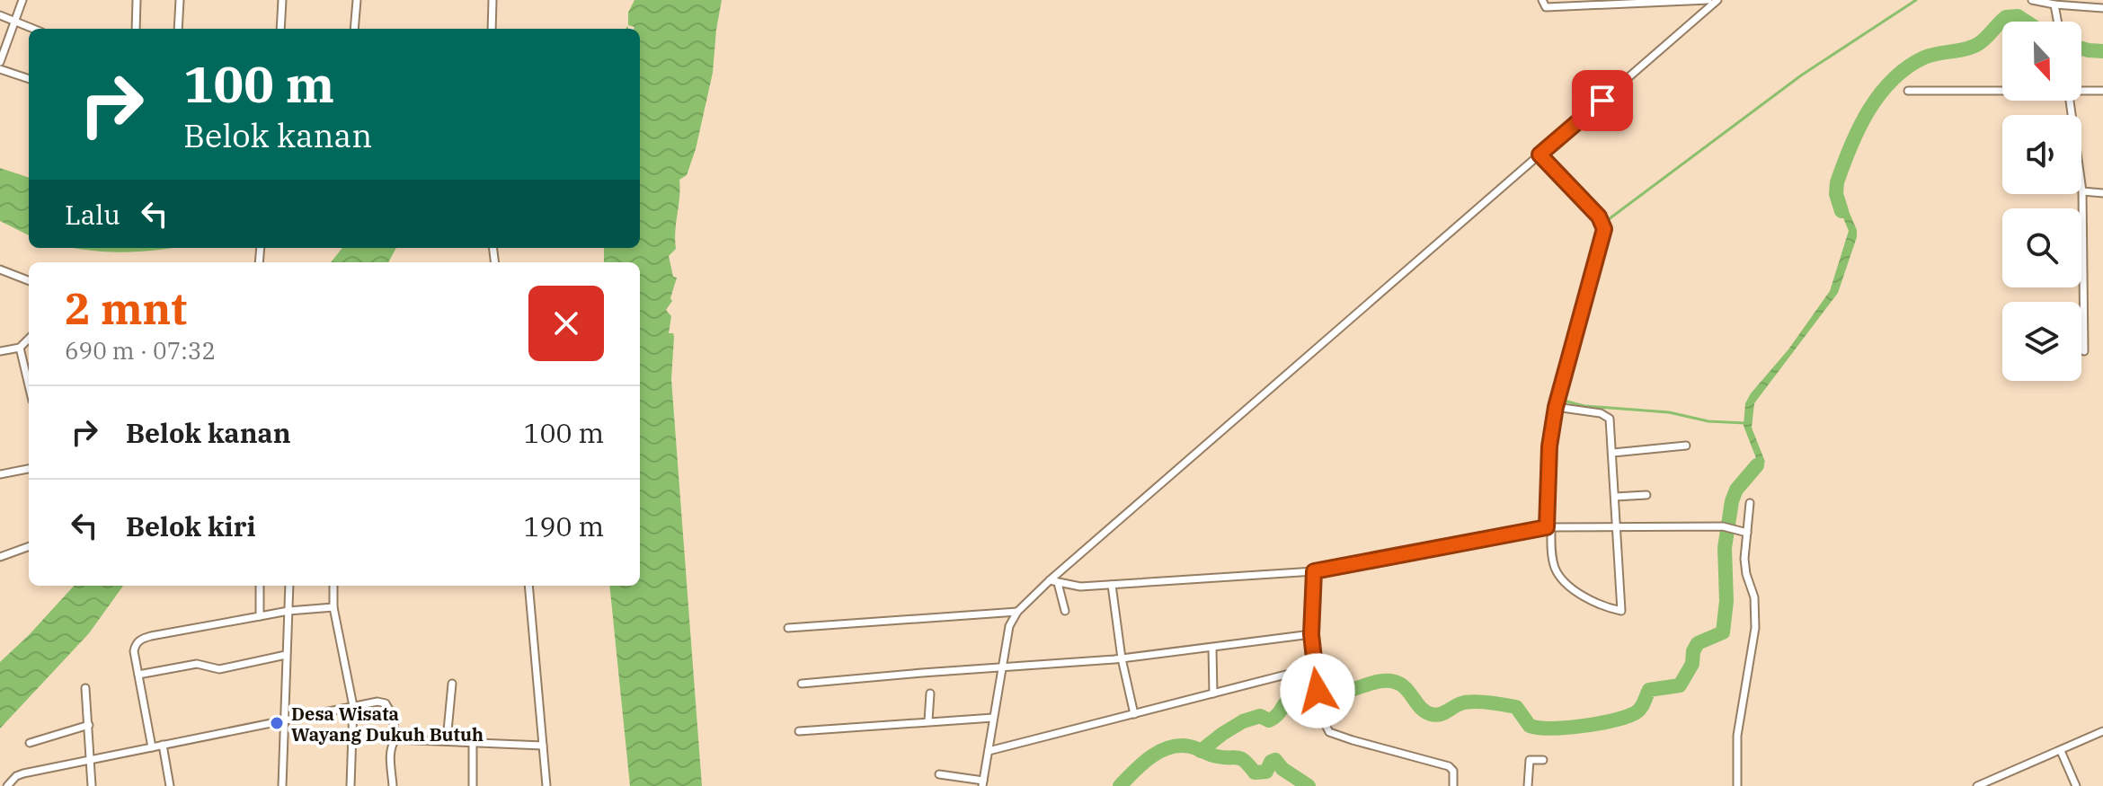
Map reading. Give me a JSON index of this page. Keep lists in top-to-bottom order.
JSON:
{
  "places": ["Desa Wisata Wayang Dukuh Butuh"],
  "north": "bottom",
  "page": {
    "turn": ["100 m", "Belok kanan"],
    "then": "Lalu",
    "heading": ["2 mnt", "690 m · 07:32"],
    "list": [
      {
        "name": "Belok kanan",
        "value": "100 m"
      },
      {
        "name": "Belok kiri",
        "value": "190 m"
      }
    ]
  }
}
